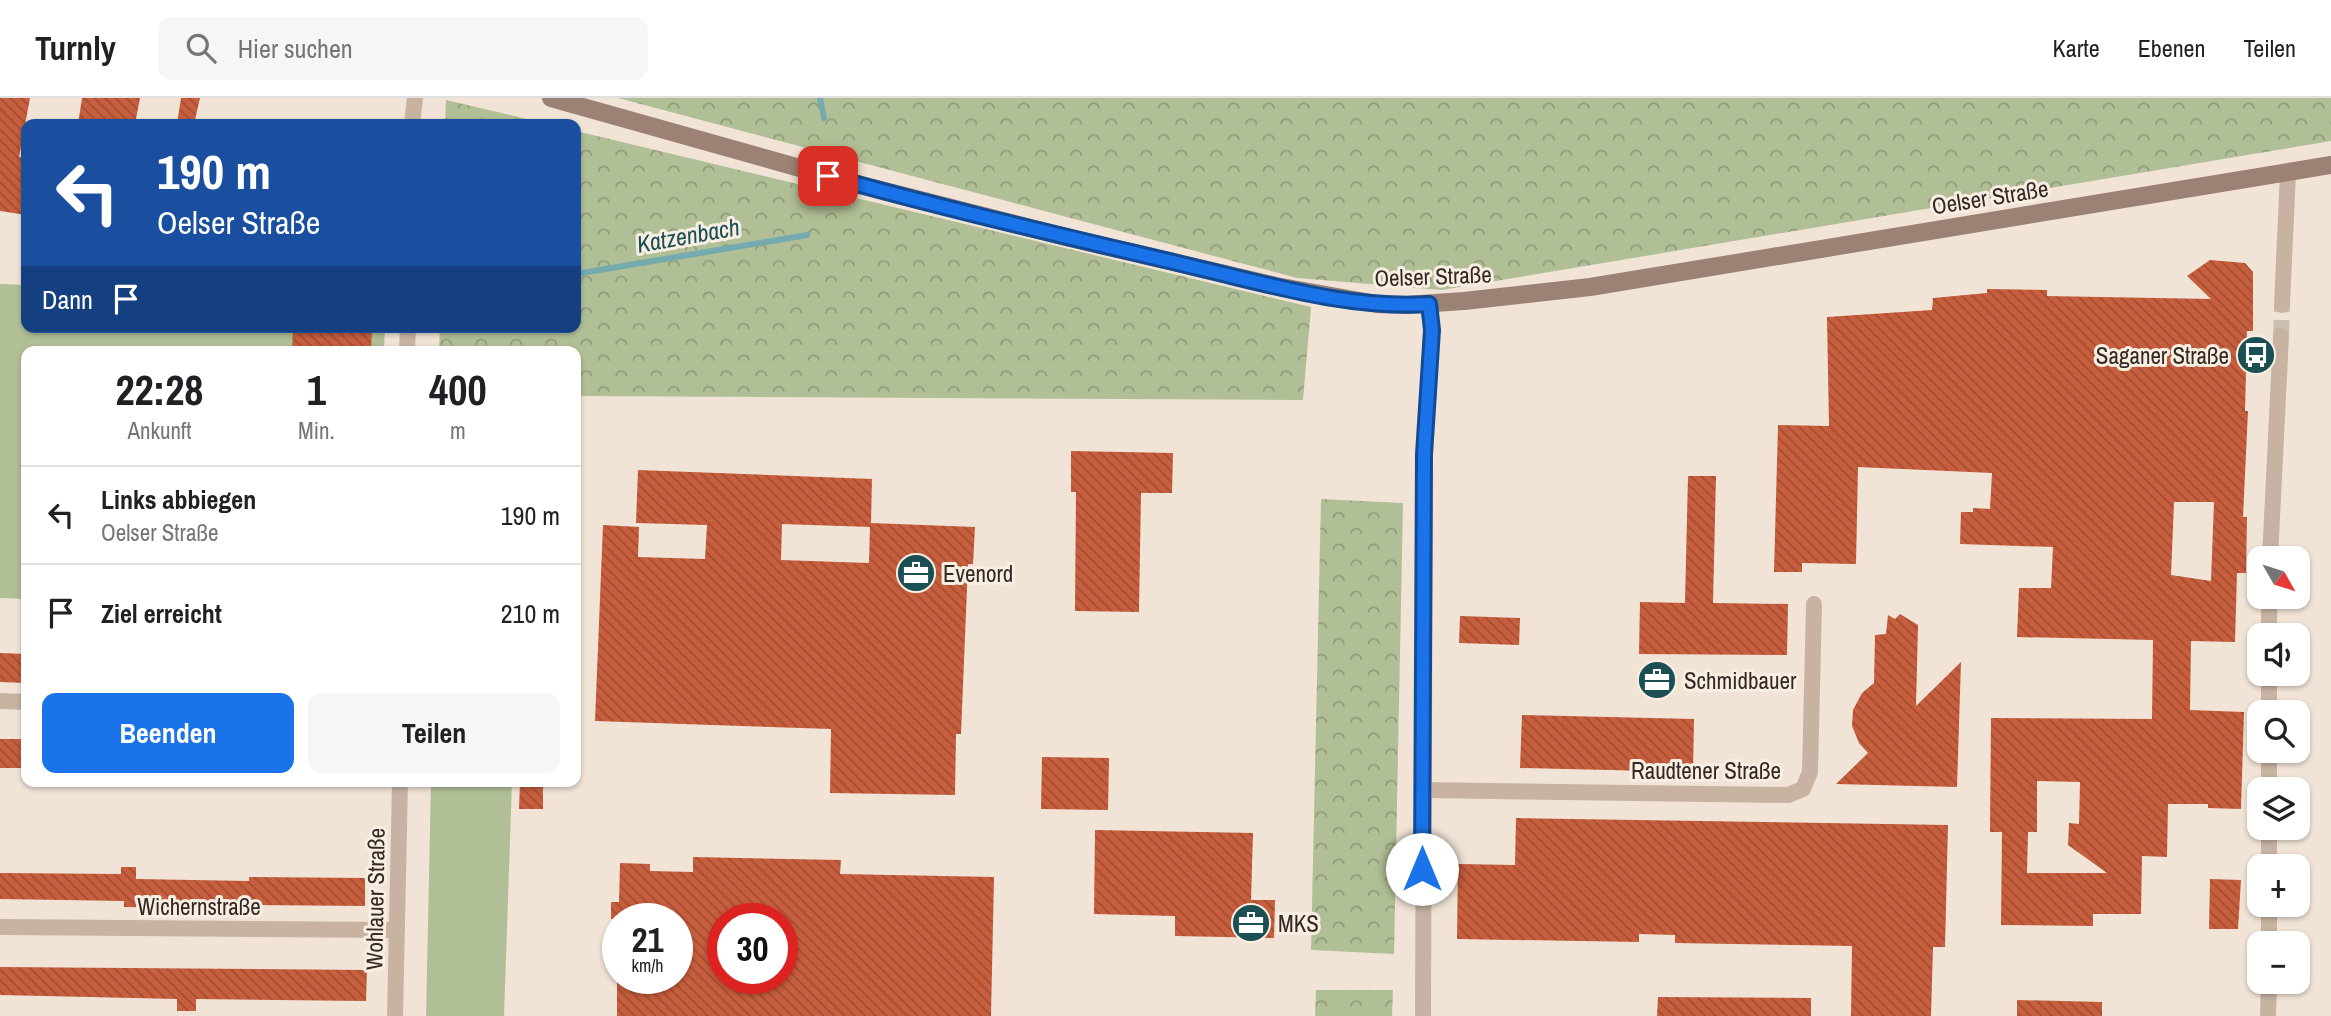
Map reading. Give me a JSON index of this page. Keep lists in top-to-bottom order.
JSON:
{
  "streets": {
    "main road": ["Oelser Straße"],
    "street": ["Raudtener Straße", "Wohlauer Straße", "Wichernstraße"]
  },
  "crossings": [
    ["Wohlauer Straße", "Wichernstraße"]
  ],
  "water": ["Katzenbach"],
  "places": {
    "bus stop": ["Saganer Straße"],
    "office": ["Evenord", "Schmidbauer", "MKS"]
  },
  "north": "bottom right",
  "page": {
    "header": "Turnly",
    "search": "Hier suchen",
    "nav": ["Karte", "Ebenen", "Teilen"],
    "turn": ["190 m", "Oelser Straße"],
    "then": "Dann",
    "eta": [
      "22:28",
      "Ankunft",
      "1",
      "Min.",
      "400",
      "m"
    ],
    "list": [
      {
        "name": "Links abbiegen",
        "note": "Oelser Straße",
        "value": "190 m"
      },
      {
        "name": "Ziel erreicht",
        "value": "210 m"
      }
    ],
    "map_buttons": ["+", "−"],
    "buttons": ["Beenden", "Teilen"],
    "speed": "21 km/h",
    "limit": "30"
  }
}
